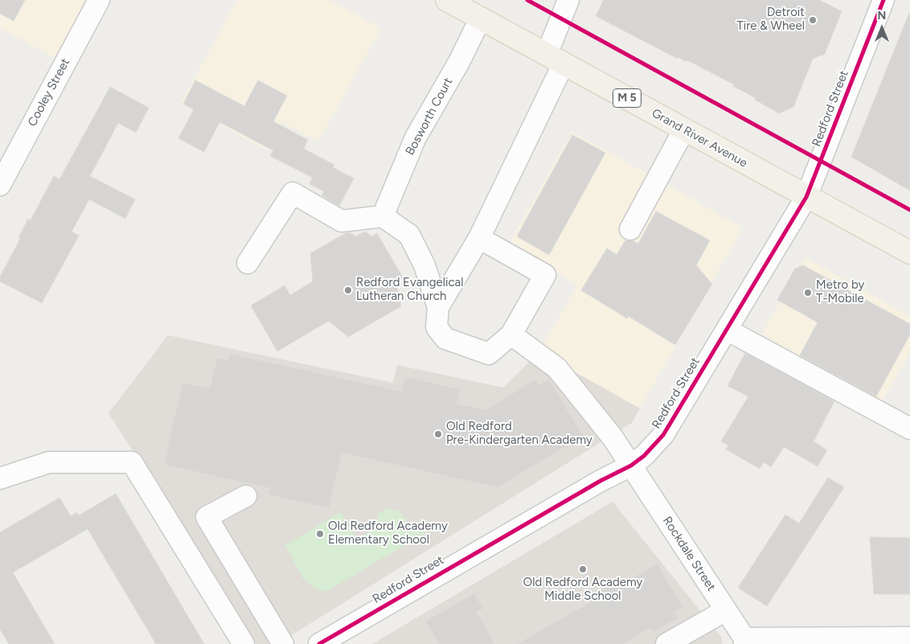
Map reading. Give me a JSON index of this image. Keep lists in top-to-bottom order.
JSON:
{
  "streets": {
    "main road": ["M 5", "Grand River Avenue"],
    "street": [
      "Cooley Street",
      "Redford Street",
      "Bosworth Court",
      "Rockdale Street"
    ]
  },
  "crossings": [
    ["Redford Street", "Grand River Avenue"],
    ["Redford Street", "Rockdale Street"],
    ["Bosworth Court", "Grand River Avenue"]
  ],
  "places": [
    "Detroit Tire & Wheel",
    "Redford Evangelical Lutheran Church",
    "Metro by T-Mobile",
    "Old Redford Pre-Kindergarten Academy",
    "Old Redford Academy Elementary School",
    "Old Redford Academy Middle School"
  ],
  "north": "top"
}
